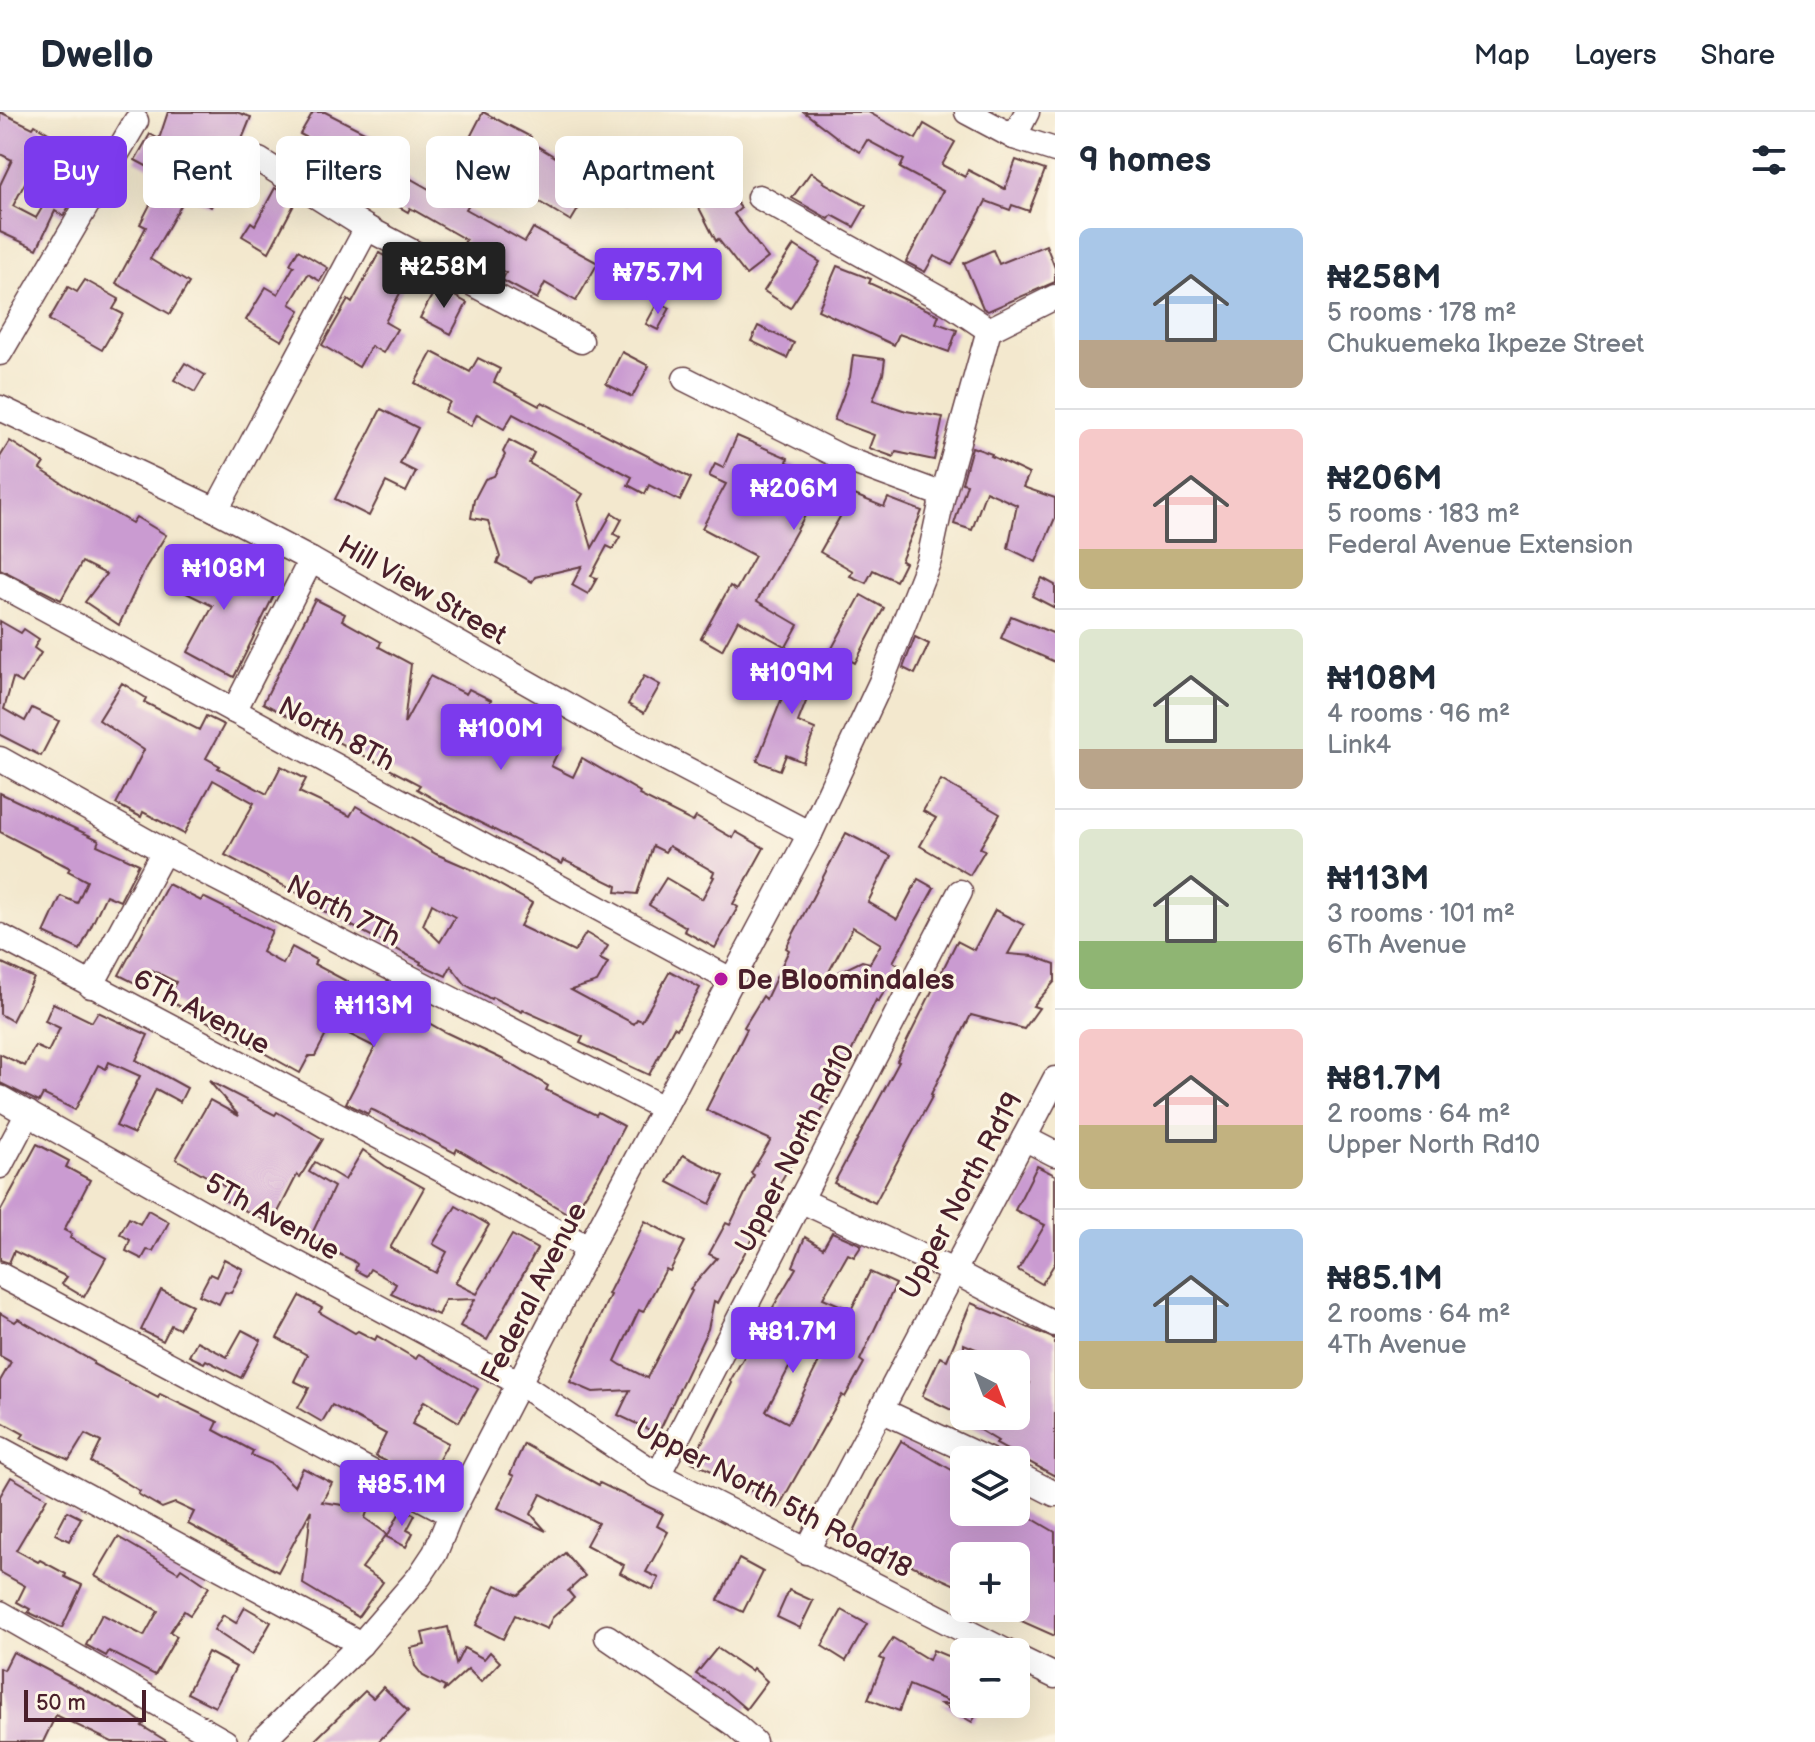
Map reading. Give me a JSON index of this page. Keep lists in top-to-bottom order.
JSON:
{
  "streets": {
    "street": [
      "Hill View Street",
      "North 8Th",
      "North 7Th",
      "6Th Avenue",
      "Upper North Rd10",
      "Upper North Rd19",
      "5Th Avenue",
      "Federal Avenue",
      "Upper North 5th Road18"
    ]
  },
  "crossings": [
    ["Hill View Street", "Federal Avenue"],
    ["North 8Th", "Federal Avenue"],
    ["North 7Th", "Federal Avenue"],
    ["6Th Avenue", "Federal Avenue"],
    ["Upper North Rd10", "Upper North 5th Road18"],
    ["Upper North Rd19", "Upper North 5th Road18"],
    ["5Th Avenue", "Federal Avenue"],
    ["5Th Avenue", "Upper North 5th Road18"],
    ["Federal Avenue", "Upper North 5th Road18"]
  ],
  "places": ["De Bloomindales"],
  "scale_bar": "50 m",
  "north": "bottom right",
  "page": {
    "header": "Dwello",
    "nav": ["Map", "Layers", "Share"],
    "heading": "9 homes",
    "chip": [
      "Buy",
      "Rent",
      "Filters",
      "New",
      "Apartment"
    ],
    "list": [
      {
        "name": "₦258M",
        "note": "5 rooms · 178 m² · Chukuemeka Ikpeze Street"
      },
      {
        "name": "₦206M",
        "note": "5 rooms · 183 m² · Federal Avenue Extension"
      },
      {
        "name": "₦108M",
        "note": "4 rooms · 96 m² · Link4"
      },
      {
        "name": "₦113M",
        "note": "3 rooms · 101 m² · 6Th Avenue"
      },
      {
        "name": "₦81.7M",
        "note": "2 rooms · 64 m² · Upper North Rd10"
      },
      {
        "name": "₦85.1M",
        "note": "2 rooms · 64 m² · 4Th Avenue"
      }
    ],
    "price": [
      "₦258M",
      "₦75.7M",
      "₦206M",
      "₦108M",
      "₦109M",
      "₦100M",
      "₦113M",
      "₦81.7M",
      "₦85.1M"
    ],
    "map_buttons": ["+", "−"],
    "scale": "50 m"
  }
}
